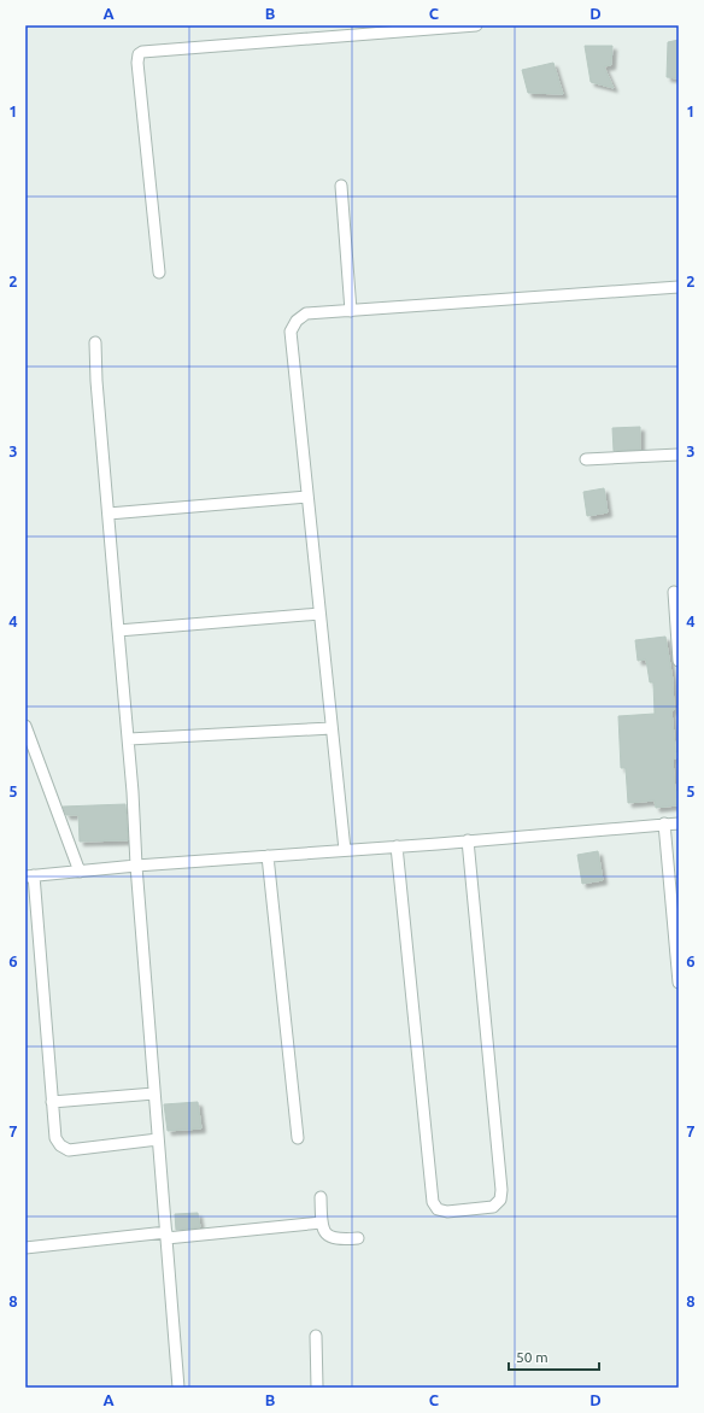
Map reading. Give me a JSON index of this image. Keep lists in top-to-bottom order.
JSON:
{
  "scale_bar": "50 m",
  "grid": {
    "columns": [
      "A",
      "B",
      "C",
      "D"
    ],
    "rows": [
      "1",
      "2",
      "3",
      "4",
      "5",
      "6",
      "7",
      "8"
    ]
  }
}
